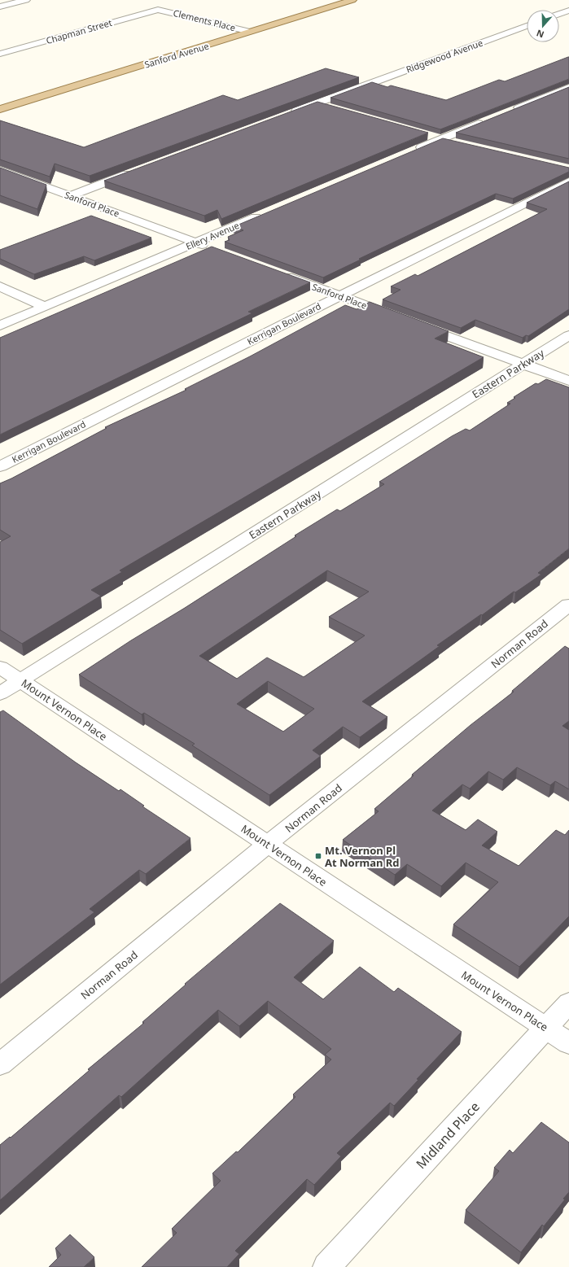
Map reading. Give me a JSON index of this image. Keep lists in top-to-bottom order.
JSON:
{
  "streets": {
    "main road": ["Sanford Avenue"],
    "street": [
      "Clements Place",
      "Chapman Street",
      "Ridgewood Avenue",
      "Sanford Place",
      "Ellery Avenue",
      "Kerrigan Boulevard",
      "Eastern Parkway",
      "Norman Road",
      "Mount Vernon Place",
      "Midland Place"
    ]
  },
  "crossings": [
    ["Clements Place", "Chapman Street"],
    ["Clements Place", "Sanford Avenue"],
    ["Sanford Place", "Ellery Avenue"],
    ["Sanford Place", "Kerrigan Boulevard"],
    ["Eastern Parkway", "Mount Vernon Place"],
    ["Norman Road", "Mount Vernon Place"],
    ["Mount Vernon Place", "Midland Place"]
  ],
  "places": {
    "transit": ["Mt. Vernon Pl At Norman Rd"]
  },
  "north": "bottom"
}
